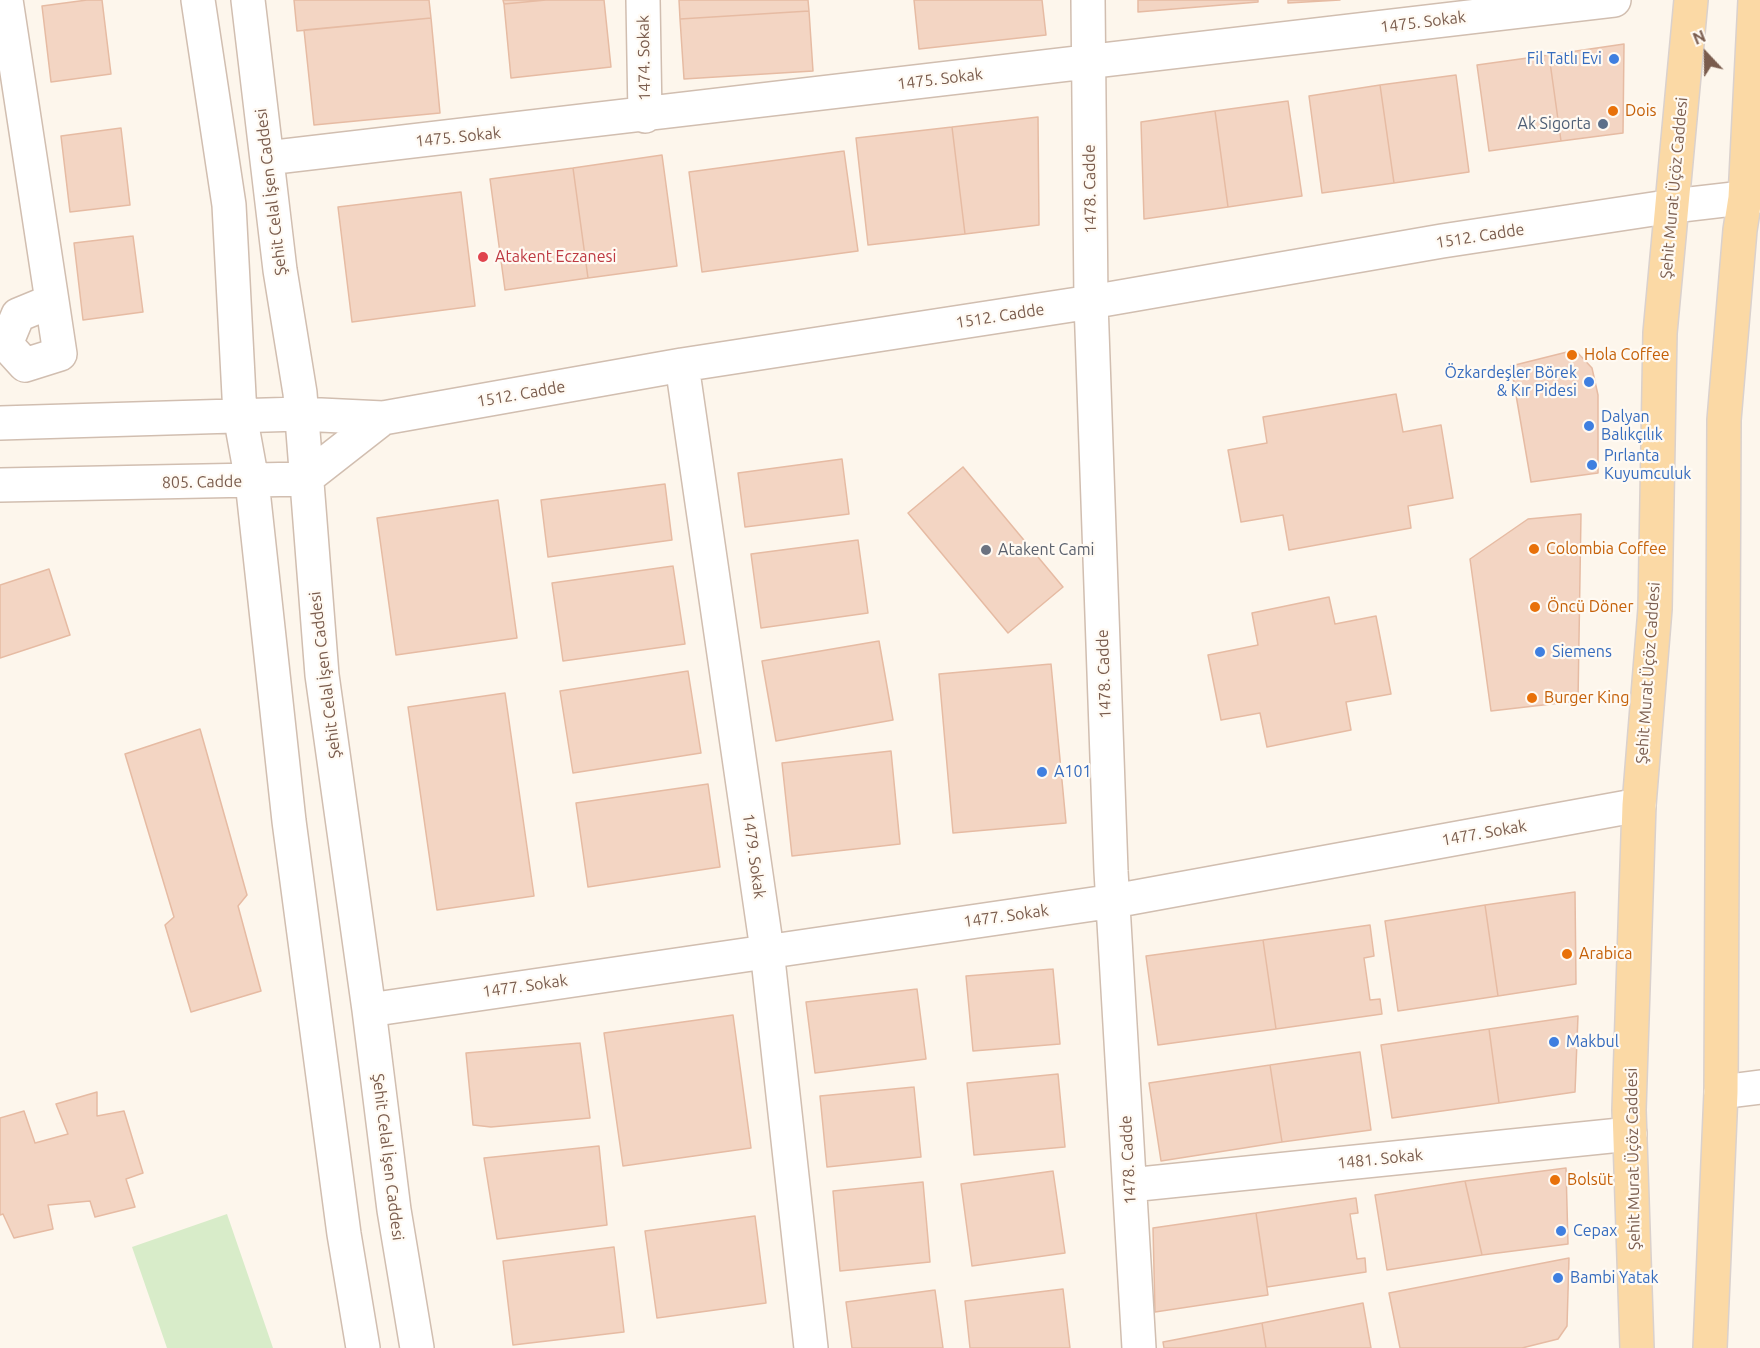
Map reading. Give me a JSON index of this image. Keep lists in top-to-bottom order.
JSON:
{
  "streets": {
    "main road": ["Şehit Murat Üçöz Caddesi"],
    "street": [
      "1475. Sokak",
      "1474. Sokak",
      "1478. Cadde",
      "Şehit Celal İşen Caddesi",
      "1512. Cadde",
      "805. Cadde",
      "1477. Sokak",
      "1479. Sokak",
      "1481. Sokak"
    ]
  },
  "crossings": [
    ["1475. Sokak", "1474. Sokak"],
    ["1475. Sokak", "1478. Cadde"],
    ["1475. Sokak", "Şehit Celal İşen Caddesi"],
    ["Şehit Murat Üçöz Caddesi", "1512. Cadde"],
    ["Şehit Murat Üçöz Caddesi", "1477. Sokak"],
    ["Şehit Murat Üçöz Caddesi", "1481. Sokak"],
    ["1478. Cadde", "1512. Cadde"],
    ["1478. Cadde", "1477. Sokak"],
    ["1478. Cadde", "1481. Sokak"],
    ["Şehit Celal İşen Caddesi", "1512. Cadde"],
    ["Şehit Celal İşen Caddesi", "805. Cadde"],
    ["Şehit Celal İşen Caddesi", "1477. Sokak"],
    ["1512. Cadde", "1479. Sokak"],
    ["1477. Sokak", "1479. Sokak"]
  ],
  "places": [
    "Fil Tatlı Evi",
    "Dois",
    "Ak Sigorta",
    "Atakent Eczanesi",
    "Hola Coffee",
    "Özkardeşler Börek & Kır Pidesi",
    "Dalyan Balıkçılık",
    "Pırlanta Kuyumculuk",
    "Colombia Coffee",
    "Atakent Cami",
    "Öncü Döner",
    "Siemens",
    "Burger King",
    "A101",
    "Arabica",
    "Makbul",
    "Bolsüt",
    "Cepax",
    "Bambi Yatak"
  ],
  "north": "top"
}
